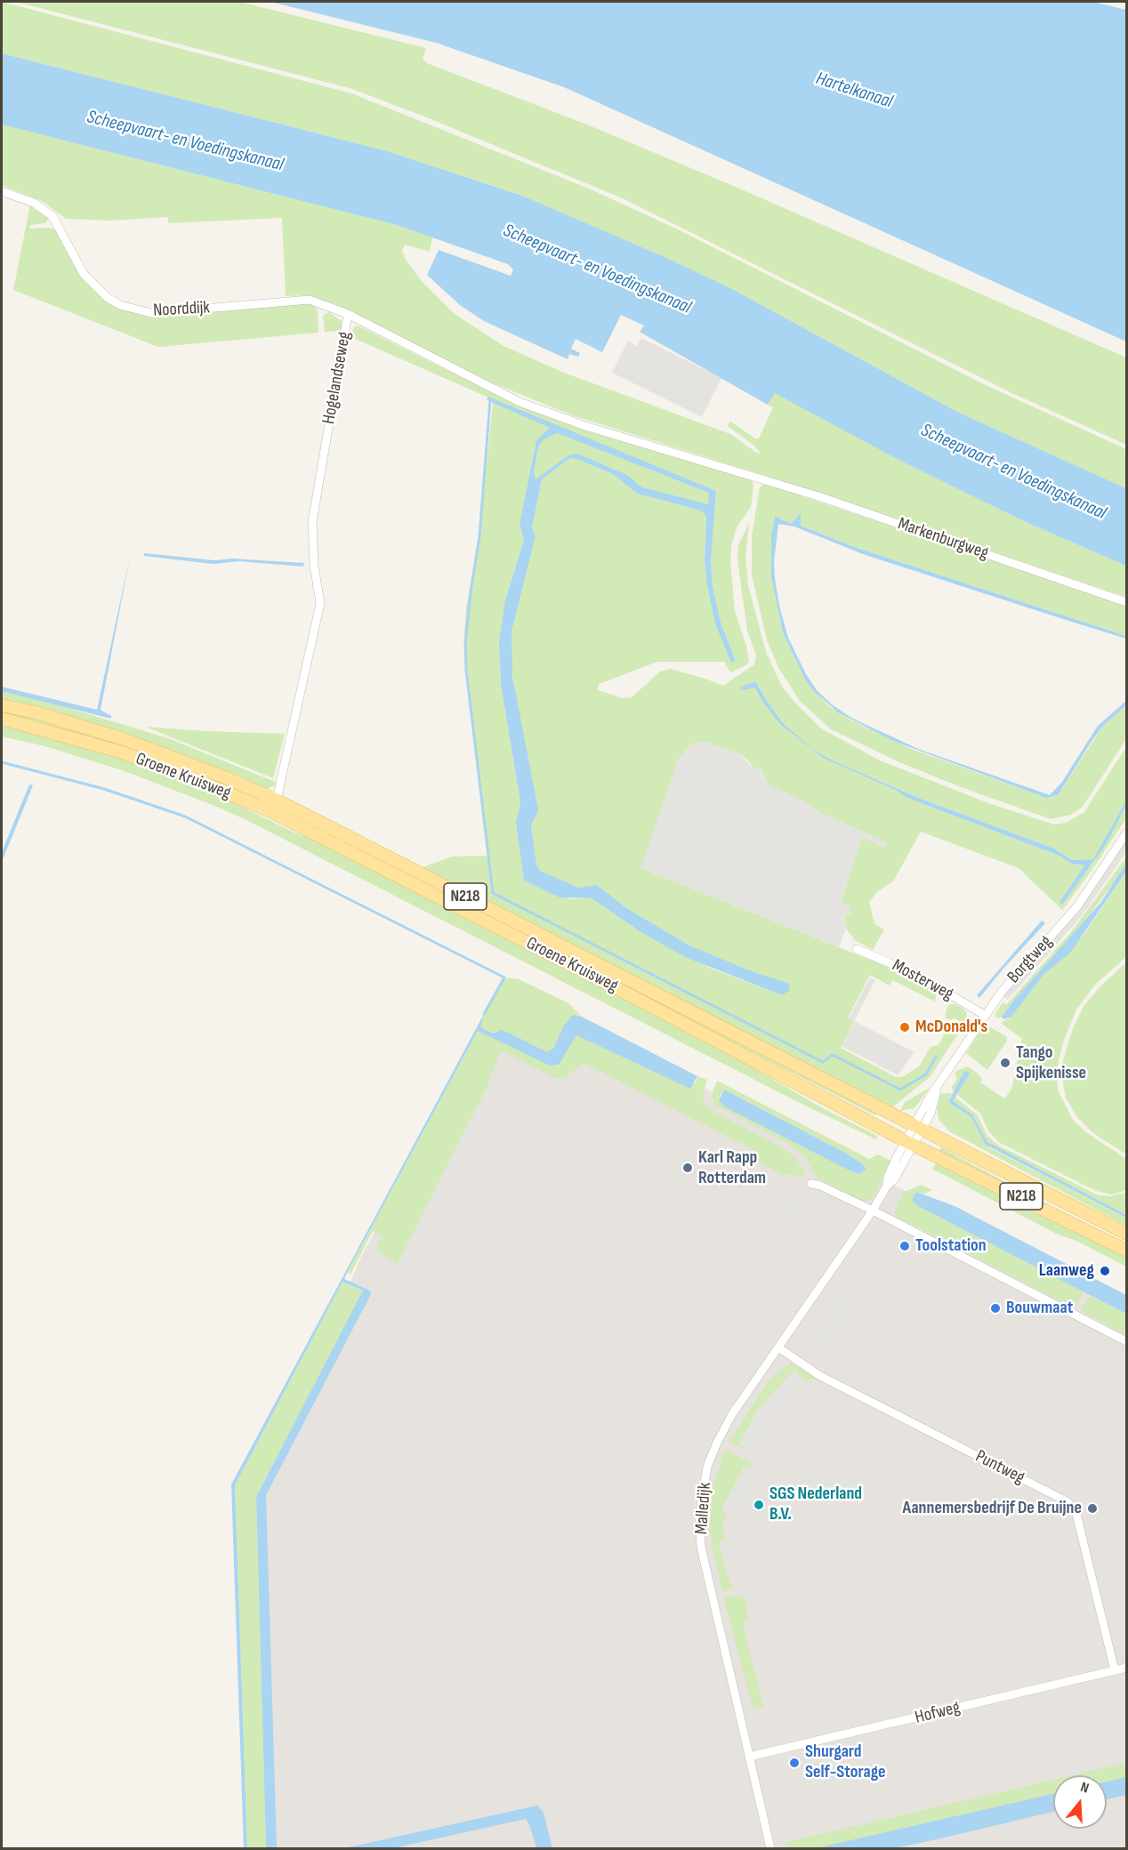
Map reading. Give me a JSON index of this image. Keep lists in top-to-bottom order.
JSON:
{
  "streets": {
    "main road": ["Groene Kruisweg", "N218"],
    "street": [
      "Noorddijk",
      "Hogelandseweg",
      "Markenburgweg",
      "Borgtweg",
      "Mosterweg",
      "Puntweg",
      "Malledijk",
      "Hofweg"
    ]
  },
  "crossings": [
    ["Noorddijk", "Hogelandseweg"],
    ["Hogelandseweg", "Markenburgweg"],
    ["Hogelandseweg", "Groene Kruisweg"],
    ["Groene Kruisweg", "Borgtweg"],
    ["Groene Kruisweg", "Malledijk"],
    ["Borgtweg", "Mosterweg"],
    ["Borgtweg", "Malledijk"],
    ["Puntweg", "Malledijk"],
    ["Puntweg", "Hofweg"],
    ["Malledijk", "Hofweg"]
  ],
  "water": ["Hartelkanaal", "Scheepvaart- en Voedingskanaal"],
  "places": [
    "McDonald's",
    "Tango Spijkenisse",
    "Karl Rapp Rotterdam",
    "Toolstation",
    "Laanweg",
    "Bouwmaat",
    "SGS Nederland B.V.",
    "Aannemersbedrijf De Bruijne",
    "Shurgard Self-Storage"
  ],
  "north": "top"
}
